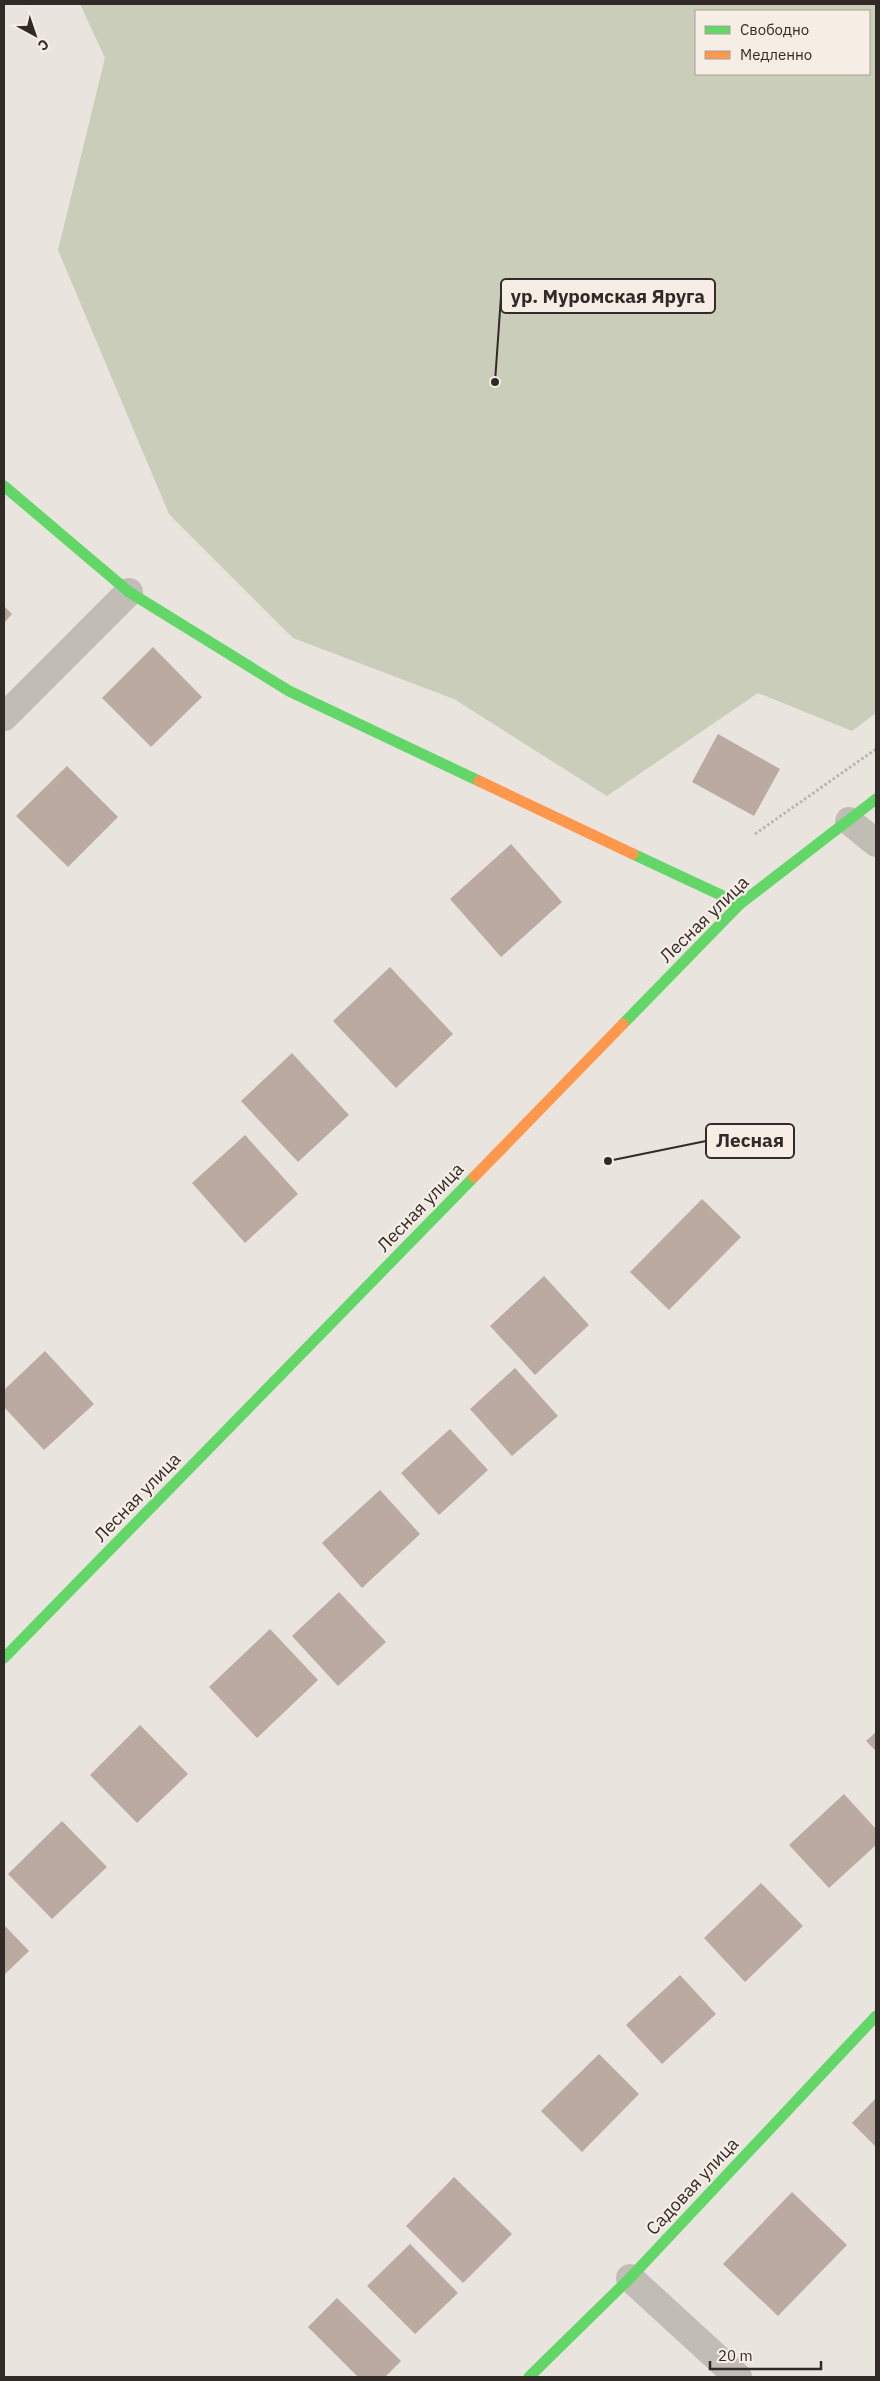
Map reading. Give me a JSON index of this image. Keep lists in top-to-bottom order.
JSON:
{
  "streets": {
    "street": ["Лесная улица", "Садовая улица"]
  },
  "places": ["ур. Муромская Яруга", "Лесная"],
  "legend": ["Свободно", "Медленно"],
  "scale_bar": "20 m",
  "north": "bottom right"
}
